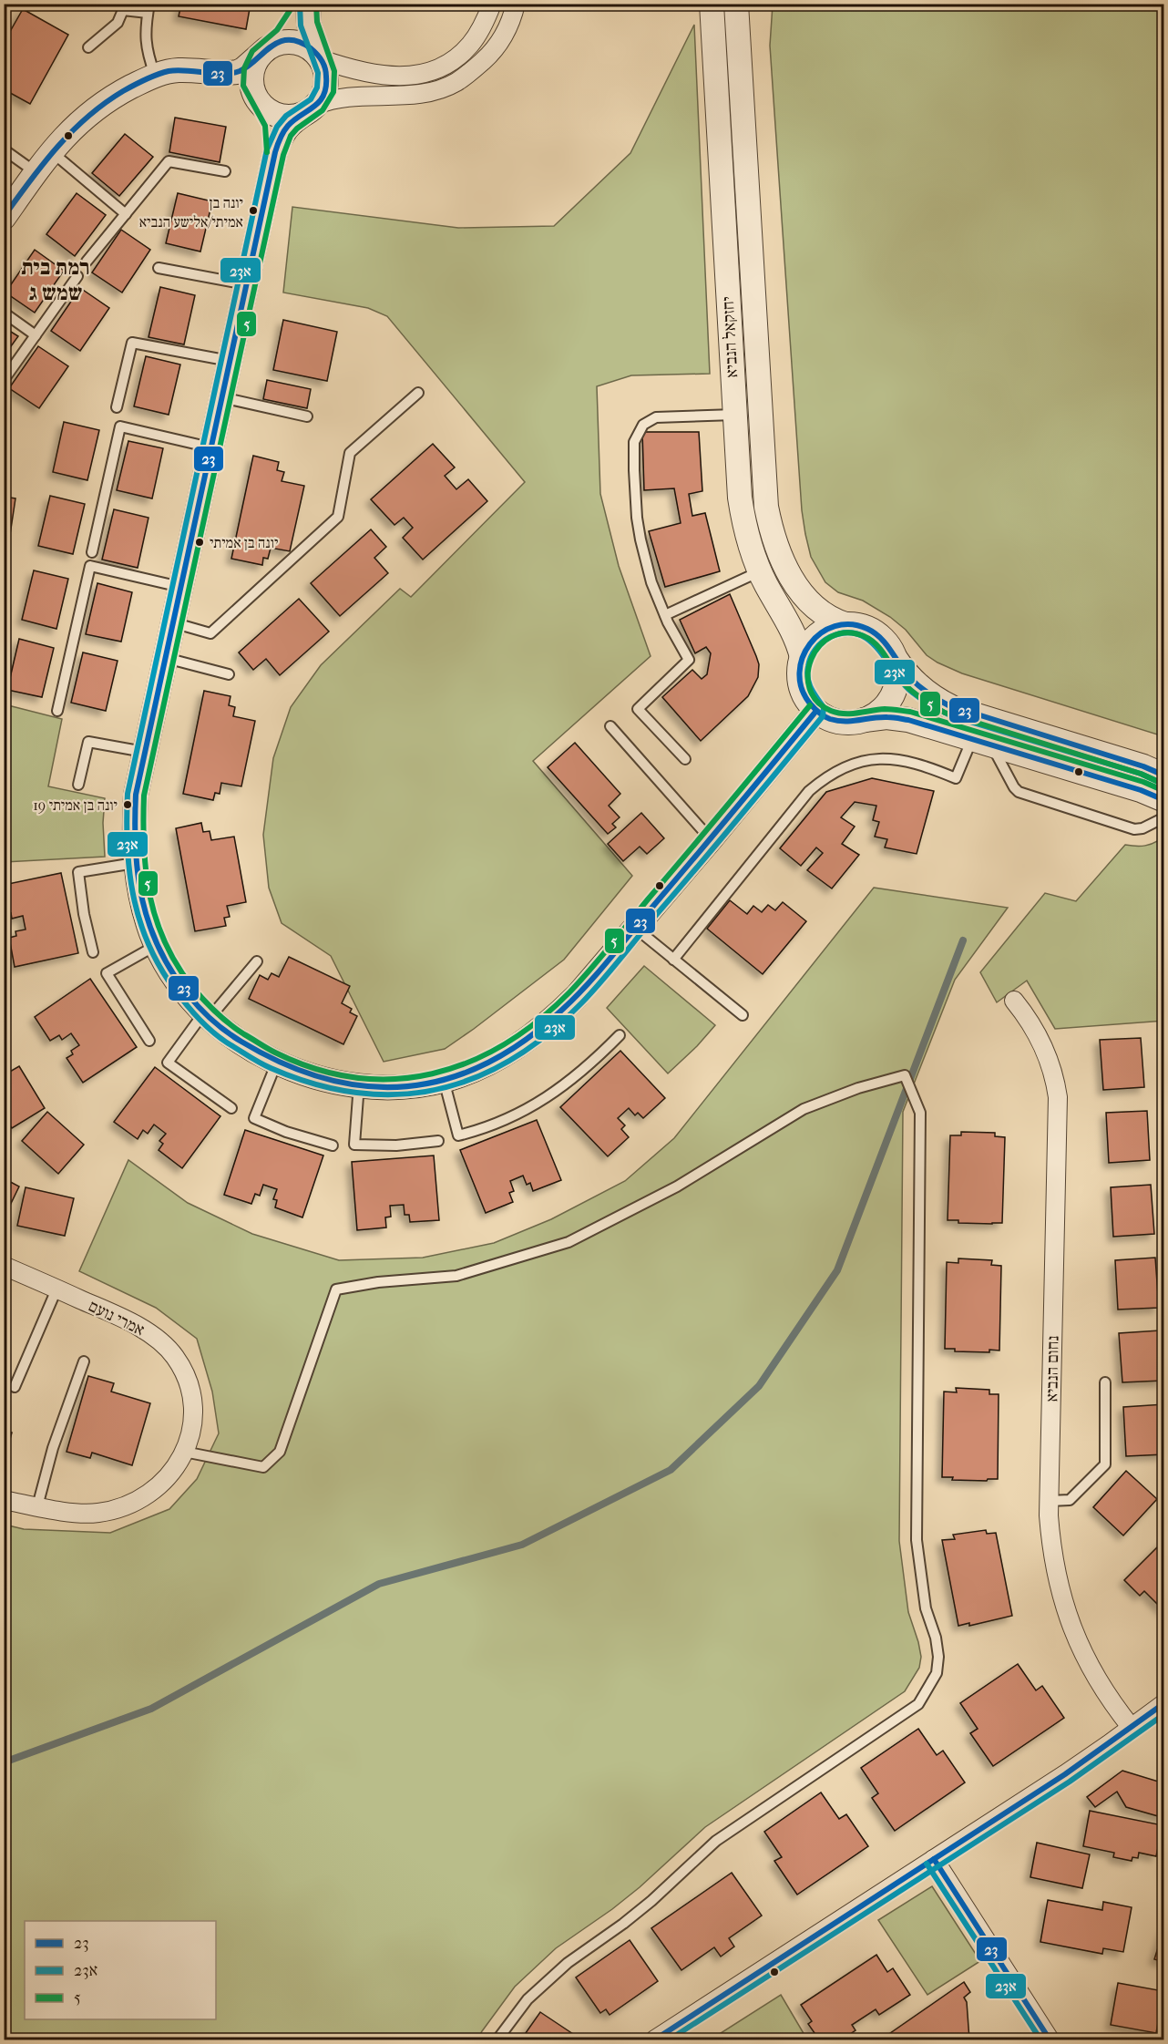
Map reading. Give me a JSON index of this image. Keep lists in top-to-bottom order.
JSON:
{
  "streets": {
    "street": ["יחזקאל הנביא", "אמרי נועם", "נחום הנביא"]
  },
  "districts": ["רמת בית שמש ג"],
  "places": ["יונה בן אמיתי/אלישע הנביא", "יונה בן אמיתי", "יונה בן אמיתי 19"],
  "lines": ["transit line 23א", "transit line 5", "transit line 23"],
  "legend": ["23", "23א", "5"]
}
